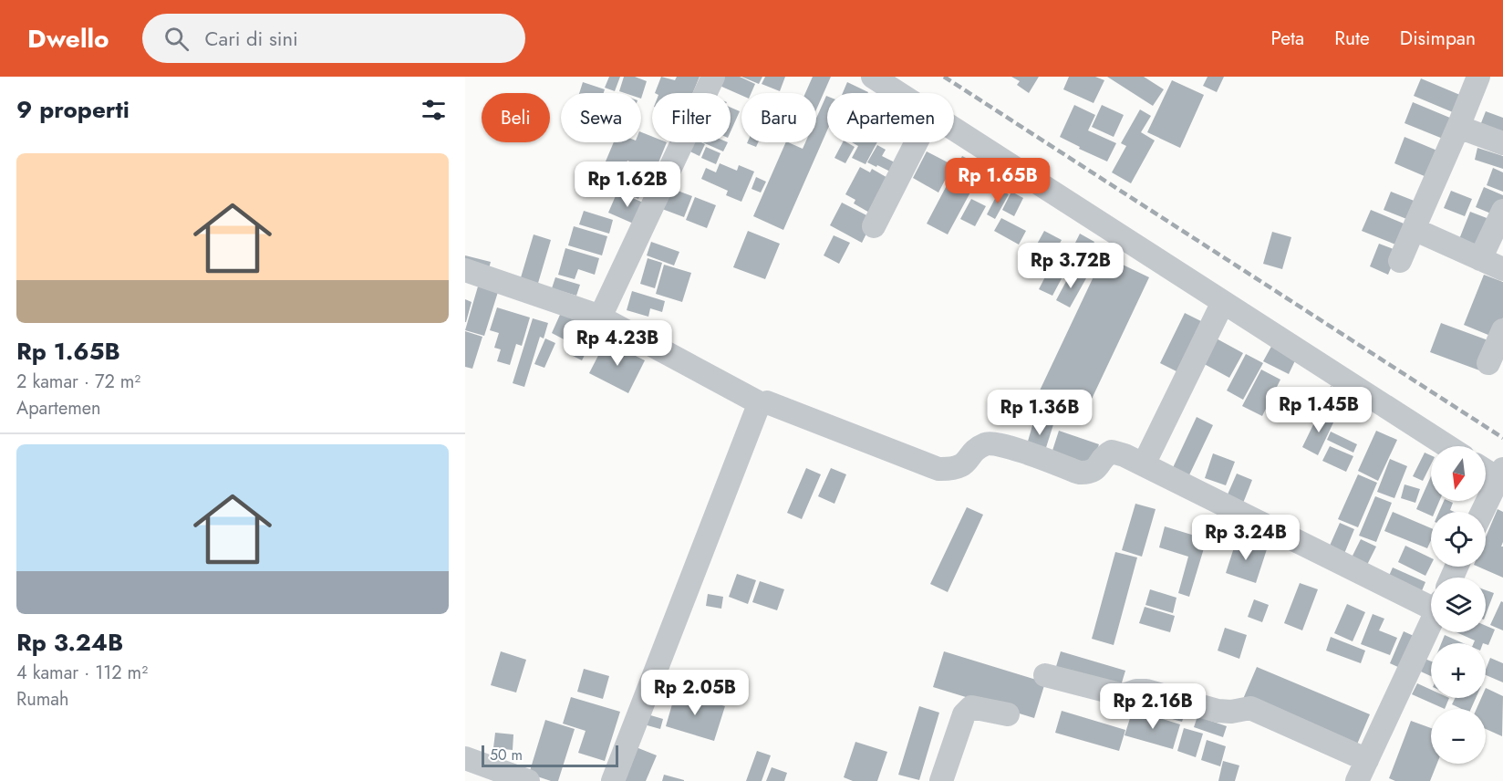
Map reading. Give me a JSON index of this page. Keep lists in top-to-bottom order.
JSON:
{
  "scale_bar": "50 m",
  "north": "bottom",
  "page": {
    "header": "Dwello",
    "search": "Cari di sini",
    "nav": ["Peta", "Rute", "Disimpan"],
    "heading": "9 properti",
    "chip": [
      "Beli",
      "Sewa",
      "Filter",
      "Baru",
      "Apartemen"
    ],
    "list": [
      {
        "name": "Rp 1.65B",
        "note": "2 kamar · 72 m² · Apartemen"
      },
      {
        "name": "Rp 3.24B",
        "note": "4 kamar · 112 m² · Rumah"
      }
    ],
    "price": [
      "Rp 1.65B",
      "Rp 1.62B",
      "Rp 3.72B",
      "Rp 4.23B",
      "Rp 1.45B",
      "Rp 1.36B",
      "Rp 3.24B",
      "Rp 2.05B",
      "Rp 2.16B"
    ],
    "map_buttons": ["+", "−"],
    "scale": "50 m"
  }
}
